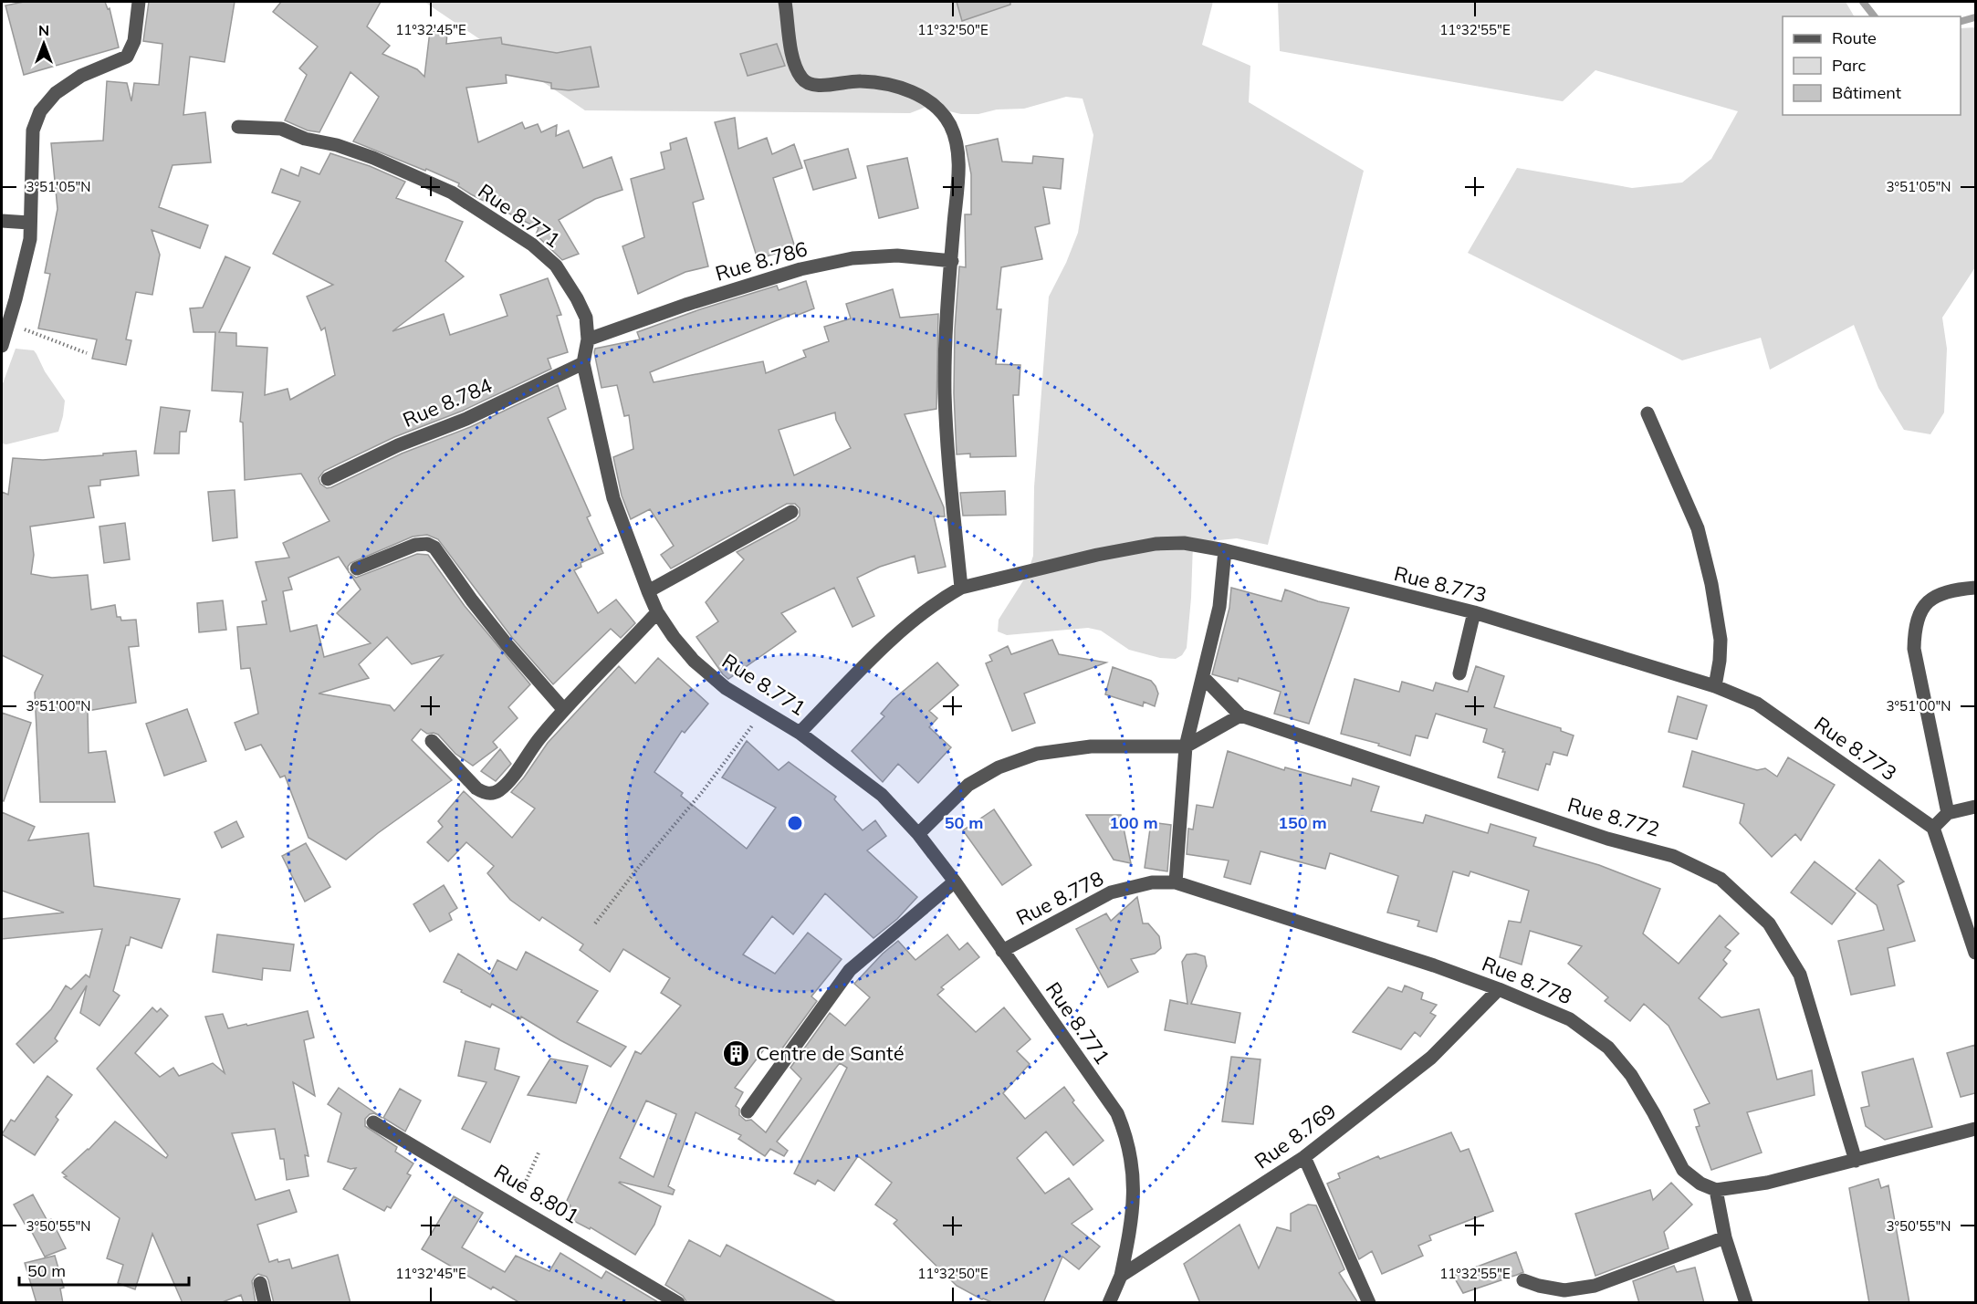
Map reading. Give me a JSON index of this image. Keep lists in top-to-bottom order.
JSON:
{
  "streets": {
    "street": [
      "Rue 8.771",
      "Rue 8.786",
      "Rue 8.784",
      "Rue 8.773",
      "Rue 8.772",
      "Rue 8.778",
      "Rue 8.769",
      "Rue 8.801"
    ]
  },
  "crossings": [
    ["Rue 8.771", "Rue 8.786"],
    ["Rue 8.771", "Rue 8.784"],
    ["Rue 8.771", "Rue 8.773"],
    ["Rue 8.771", "Rue 8.778"],
    ["Rue 8.771", "Rue 8.769"],
    ["Rue 8.778", "Rue 8.769"]
  ],
  "places": {
    "building": ["Centre de Santé"]
  },
  "legend": ["Route", "Parc", "Bâtiment"],
  "scale_bar": "50 m",
  "north": "top",
  "coordinates": [
    "11°32'45\"E",
    "11°32'50\"E",
    "11°32'55\"E",
    "3°51'05\"N",
    "3°51'00\"N",
    "3°50'55\"N"
  ],
  "rings": ["50 m", "100 m", "150 m"]
}
